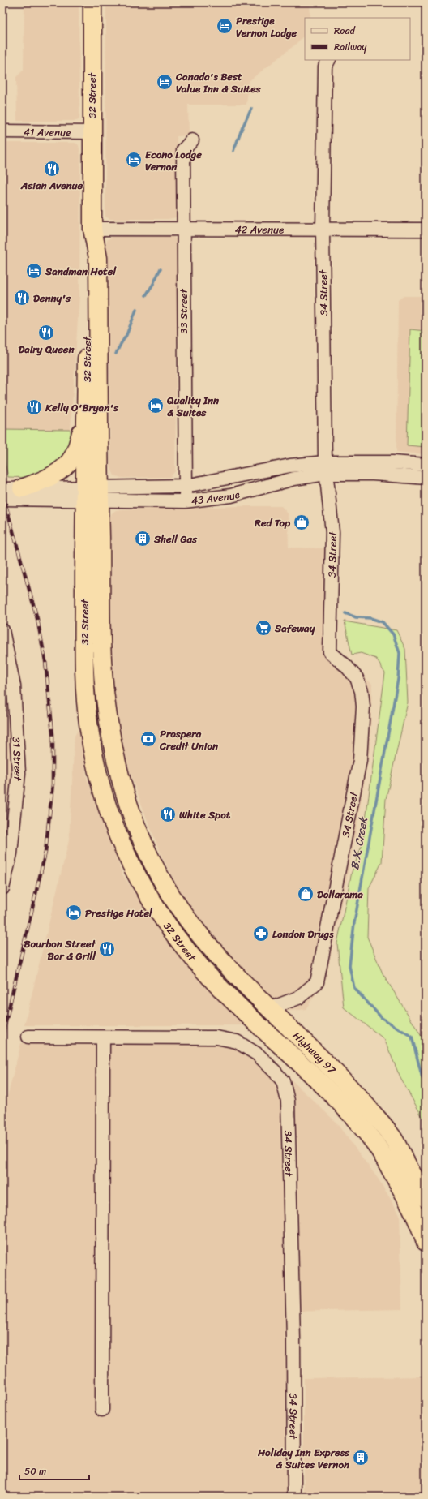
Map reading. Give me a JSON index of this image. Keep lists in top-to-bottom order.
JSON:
{
  "streets": {
    "highway": ["32 Street", "Highway 97"],
    "street": [
      "41 Avenue",
      "42 Avenue",
      "34 Street",
      "33 Street",
      "43 Avenue",
      "31 Street"
    ]
  },
  "crossings": [
    ["32 Street", "41 Avenue"],
    ["32 Street", "42 Avenue"],
    ["32 Street", "43 Avenue"],
    ["32 Street", "Highway 97"],
    ["42 Avenue", "34 Street"],
    ["42 Avenue", "33 Street"],
    ["34 Street", "43 Avenue"],
    ["34 Street", "Highway 97"],
    ["33 Street", "43 Avenue"]
  ],
  "water": ["B.X. Creek"],
  "places": {
    "hotel": [
      "Prestige Vernon Lodge",
      "Canada's Best Value Inn & Suites",
      "Econo Lodge Vernon",
      "Sandman Hotel",
      "Quality Inn & Suites",
      "Prestige Hotel"
    ],
    "restaurant": [
      "Asian Avenue",
      "Denny's",
      "Dairy Queen",
      "Kelly O'Bryan's",
      "White Spot",
      "Bourbon Street Bar & Grill"
    ],
    "shop": ["Red Top", "Dollarama"],
    "building": ["Shell Gas", "Holiday Inn Express & Suites Vernon"],
    "supermarket": ["Safeway"],
    "bank": ["Prospera Credit Union"],
    "pharmacy": ["London Drugs"]
  },
  "legend": ["Road", "Railway"],
  "scale_bar": "50 m"
}
